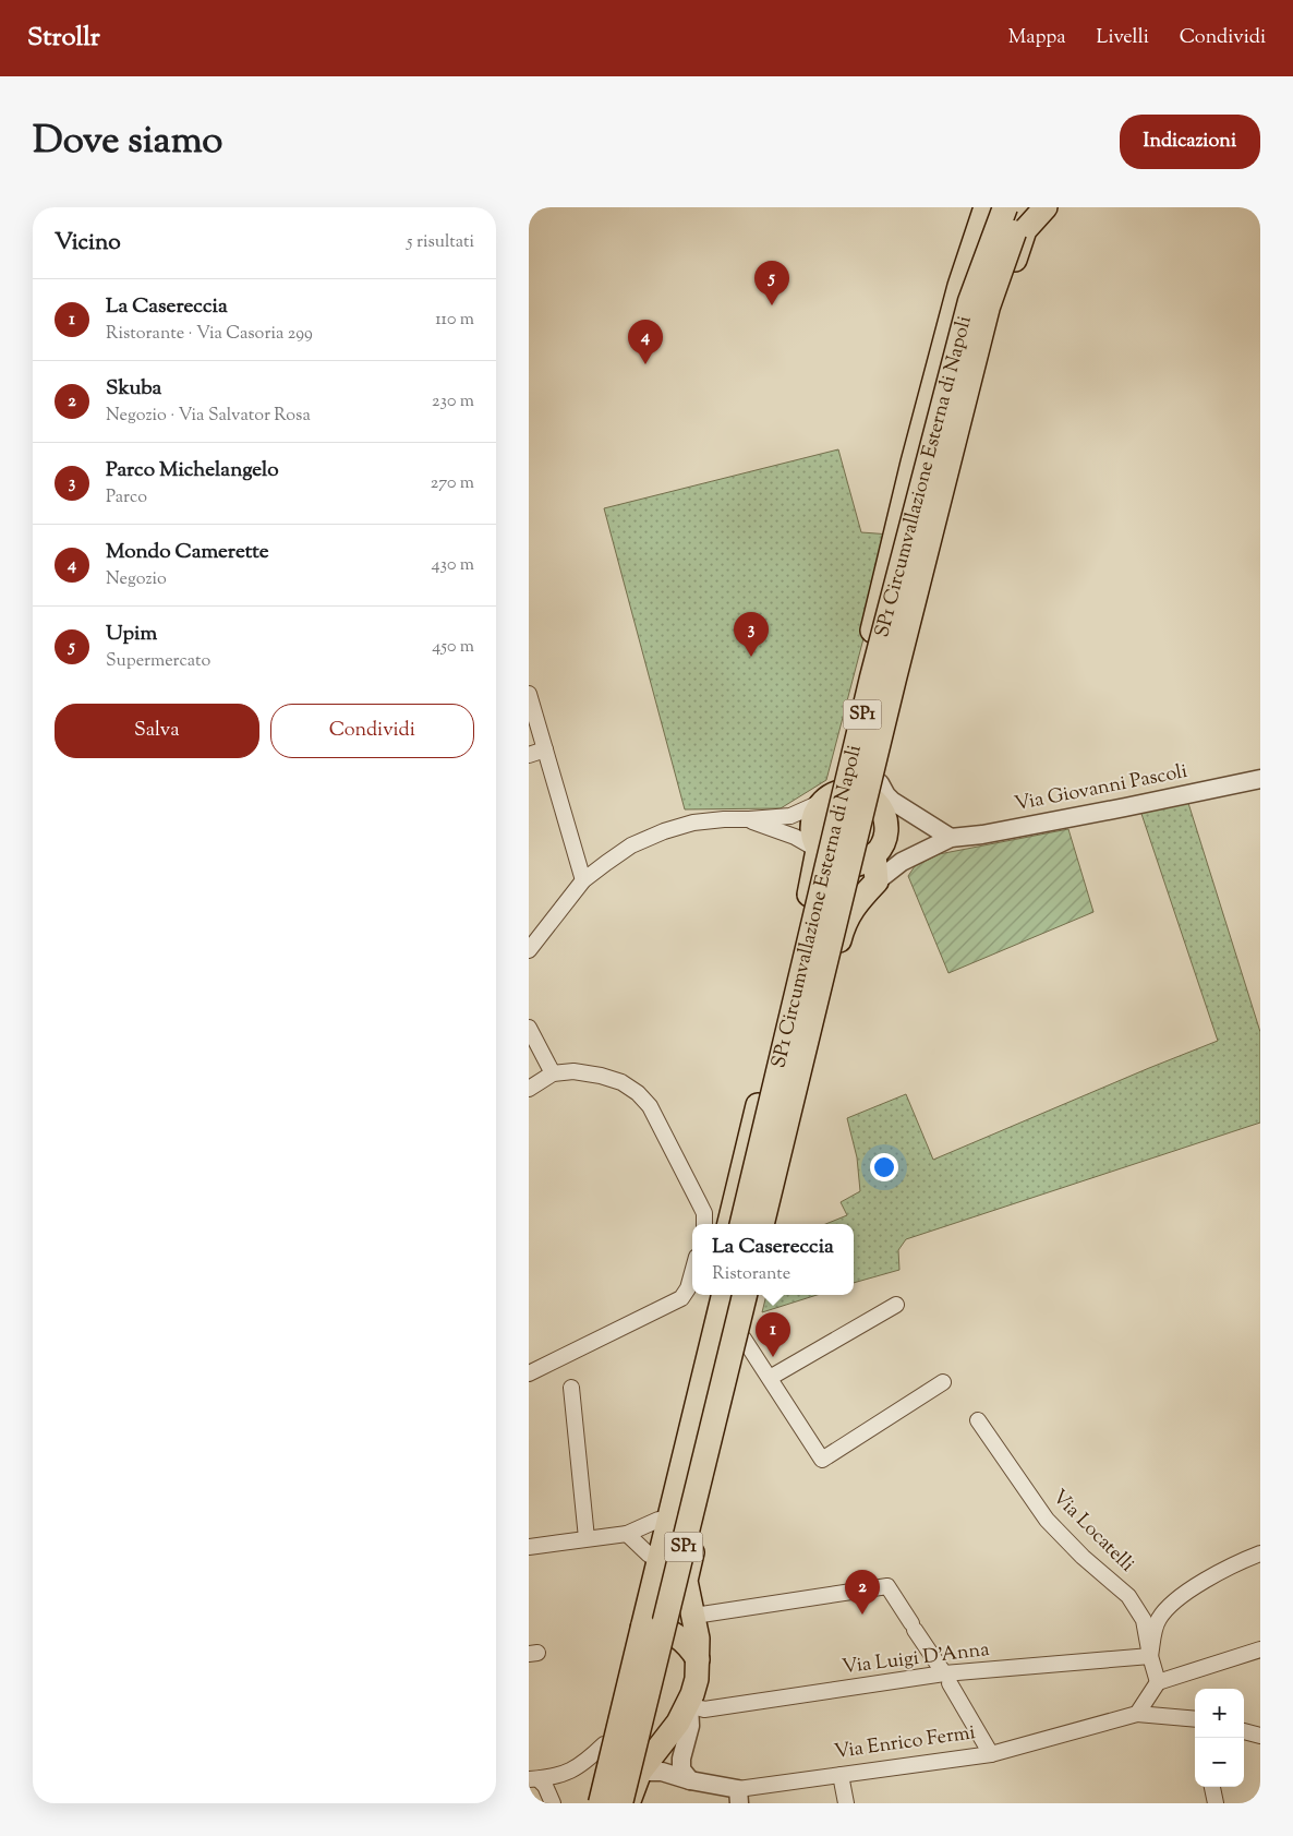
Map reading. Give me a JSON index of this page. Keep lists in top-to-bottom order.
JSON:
{
  "streets": {
    "highway": ["SP1 Circumvallazione Esterna di Napoli", "SP1"],
    "street": [
      "Via Giovanni Pascoli",
      "Via Locatelli",
      "Via Luigi D'Anna",
      "Via Enrico Fermi"
    ]
  },
  "crossings": [
    ["Via Locatelli", "Via Luigi D'Anna"]
  ],
  "page": {
    "header": "Strollr",
    "nav": ["Mappa", "Livelli", "Condividi"],
    "title": "Dove siamo",
    "buttons": [
      "Indicazioni",
      ["Salva", "Condividi"]
    ],
    "heading": ["Vicino", "5 risultati"],
    "pins": [
      "5",
      "4",
      "3",
      "1",
      "2"
    ],
    "list": [
      {
        "mark": "1",
        "name": "La Casereccia",
        "note": "Ristorante · Via Casoria 299",
        "value": "110 m"
      },
      {
        "mark": "2",
        "name": "Skuba",
        "note": "Negozio · Via Salvator Rosa",
        "value": "230 m"
      },
      {
        "mark": "3",
        "name": "Parco Michelangelo",
        "note": "Parco",
        "value": "270 m"
      },
      {
        "mark": "4",
        "name": "Mondo Camerette",
        "note": "Negozio",
        "value": "430 m"
      },
      {
        "mark": "5",
        "name": "Upim",
        "note": "Supermercato",
        "value": "450 m"
      }
    ],
    "popup": ["La Casereccia", "Ristorante"],
    "map_buttons": ["+", "−"]
  }
}
